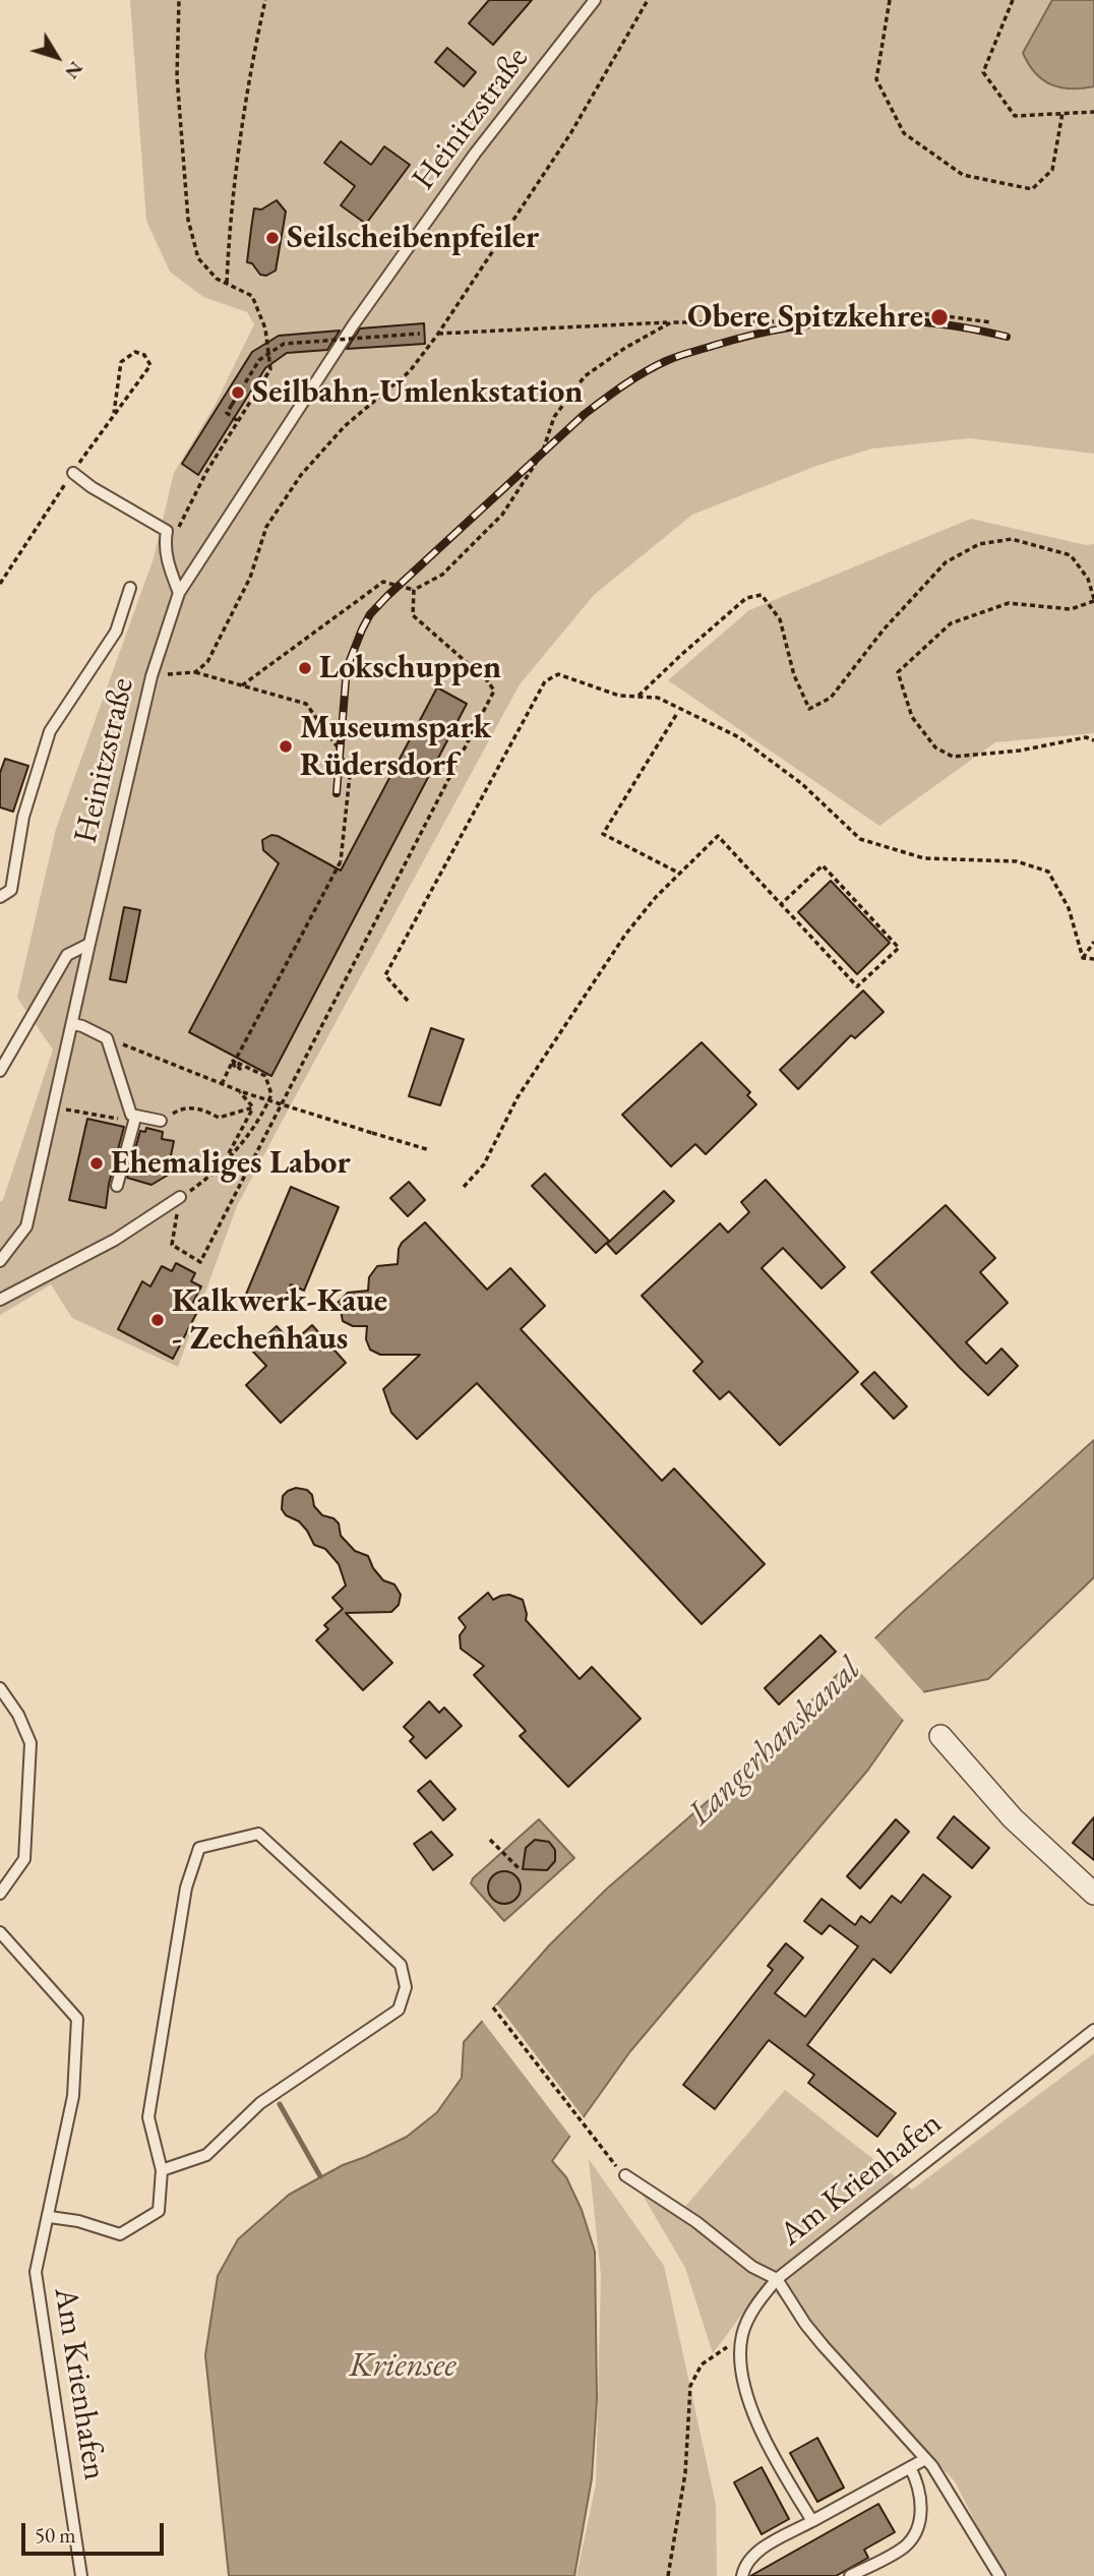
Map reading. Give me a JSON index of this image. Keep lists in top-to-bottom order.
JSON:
{
  "streets": {
    "lane": ["Heinitzstraße", "Am Krienhafen"]
  },
  "water": ["Langerhanskanal", "Kriensee"],
  "places": [
    "Seilscheibenpfeiler",
    "Obere Spitzkehre",
    "Seilbahn-Umlenkstation",
    "Lokschuppen",
    "Museumspark Rüdersdorf",
    "Ehemaliges Labor",
    "Kalkwerk-Kaue - Zechenhaus"
  ],
  "scale_bar": "50 m",
  "north": "bottom right"
}
